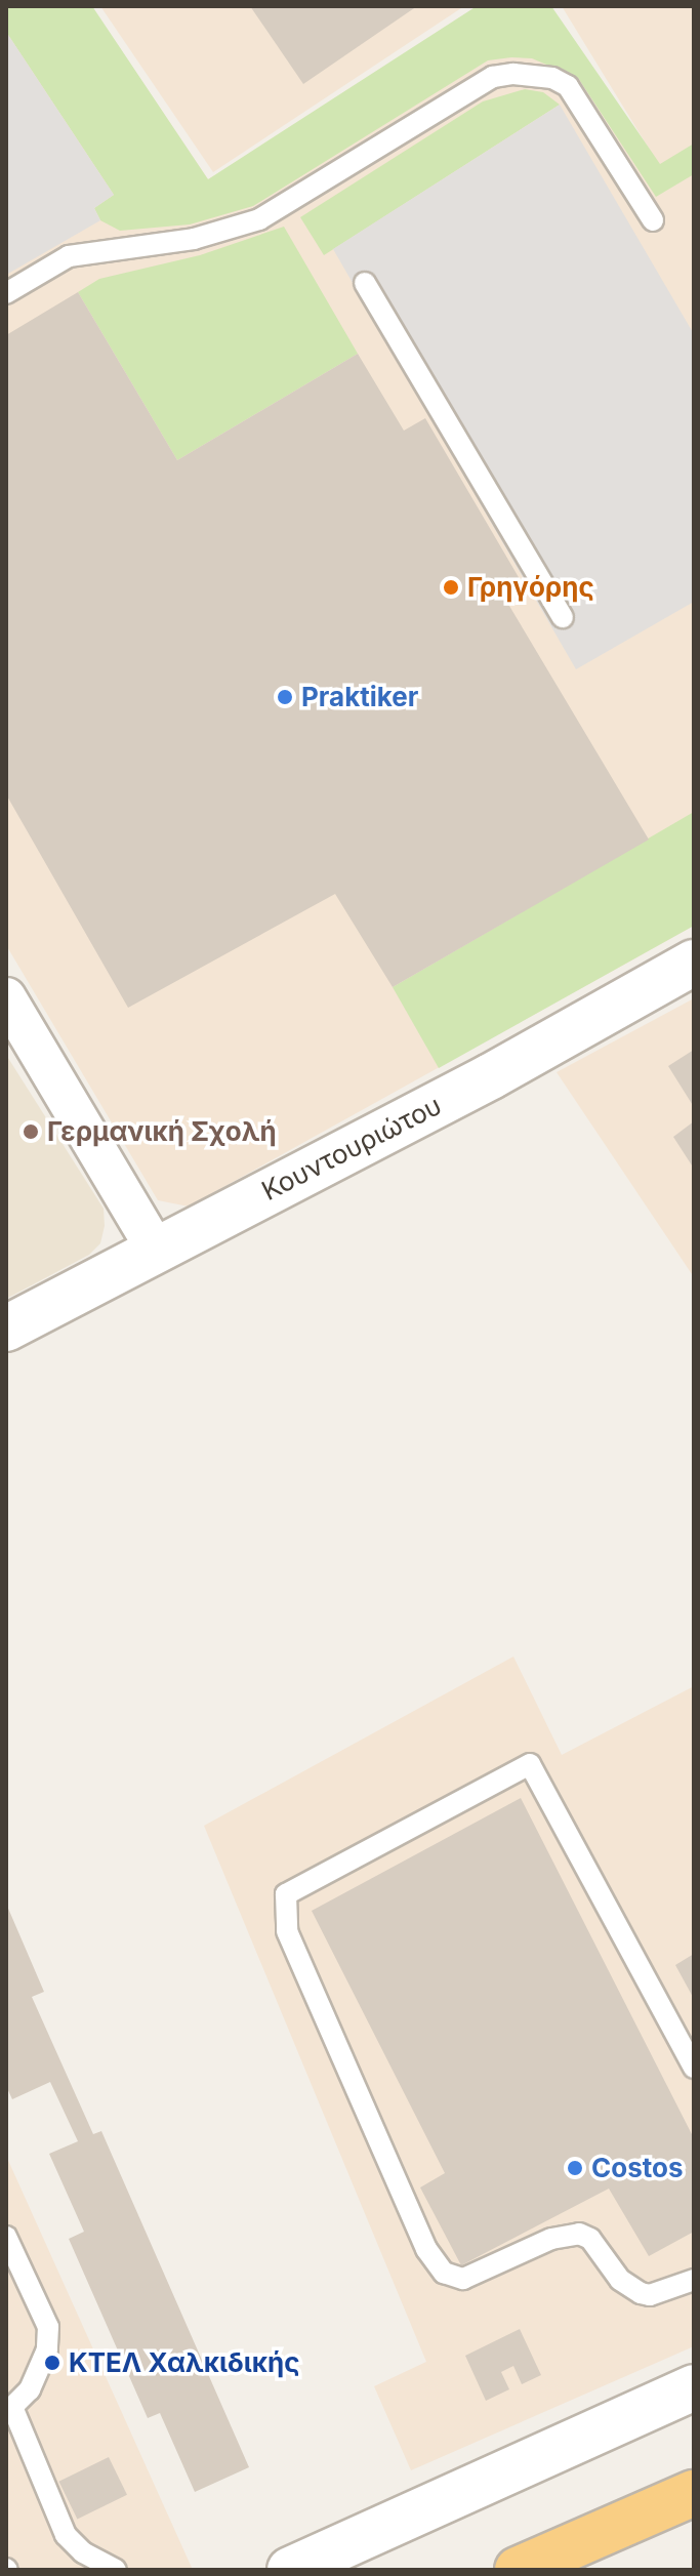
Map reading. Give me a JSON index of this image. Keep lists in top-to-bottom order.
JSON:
{
  "streets": {
    "street": ["Κουντουριώτου"]
  },
  "places": [
    "Γρηγόρης",
    "Praktiker",
    "Γερμανική Σχολή",
    "Costos",
    "ΚΤΕΛ Χαλκιδικής"
  ]
}
